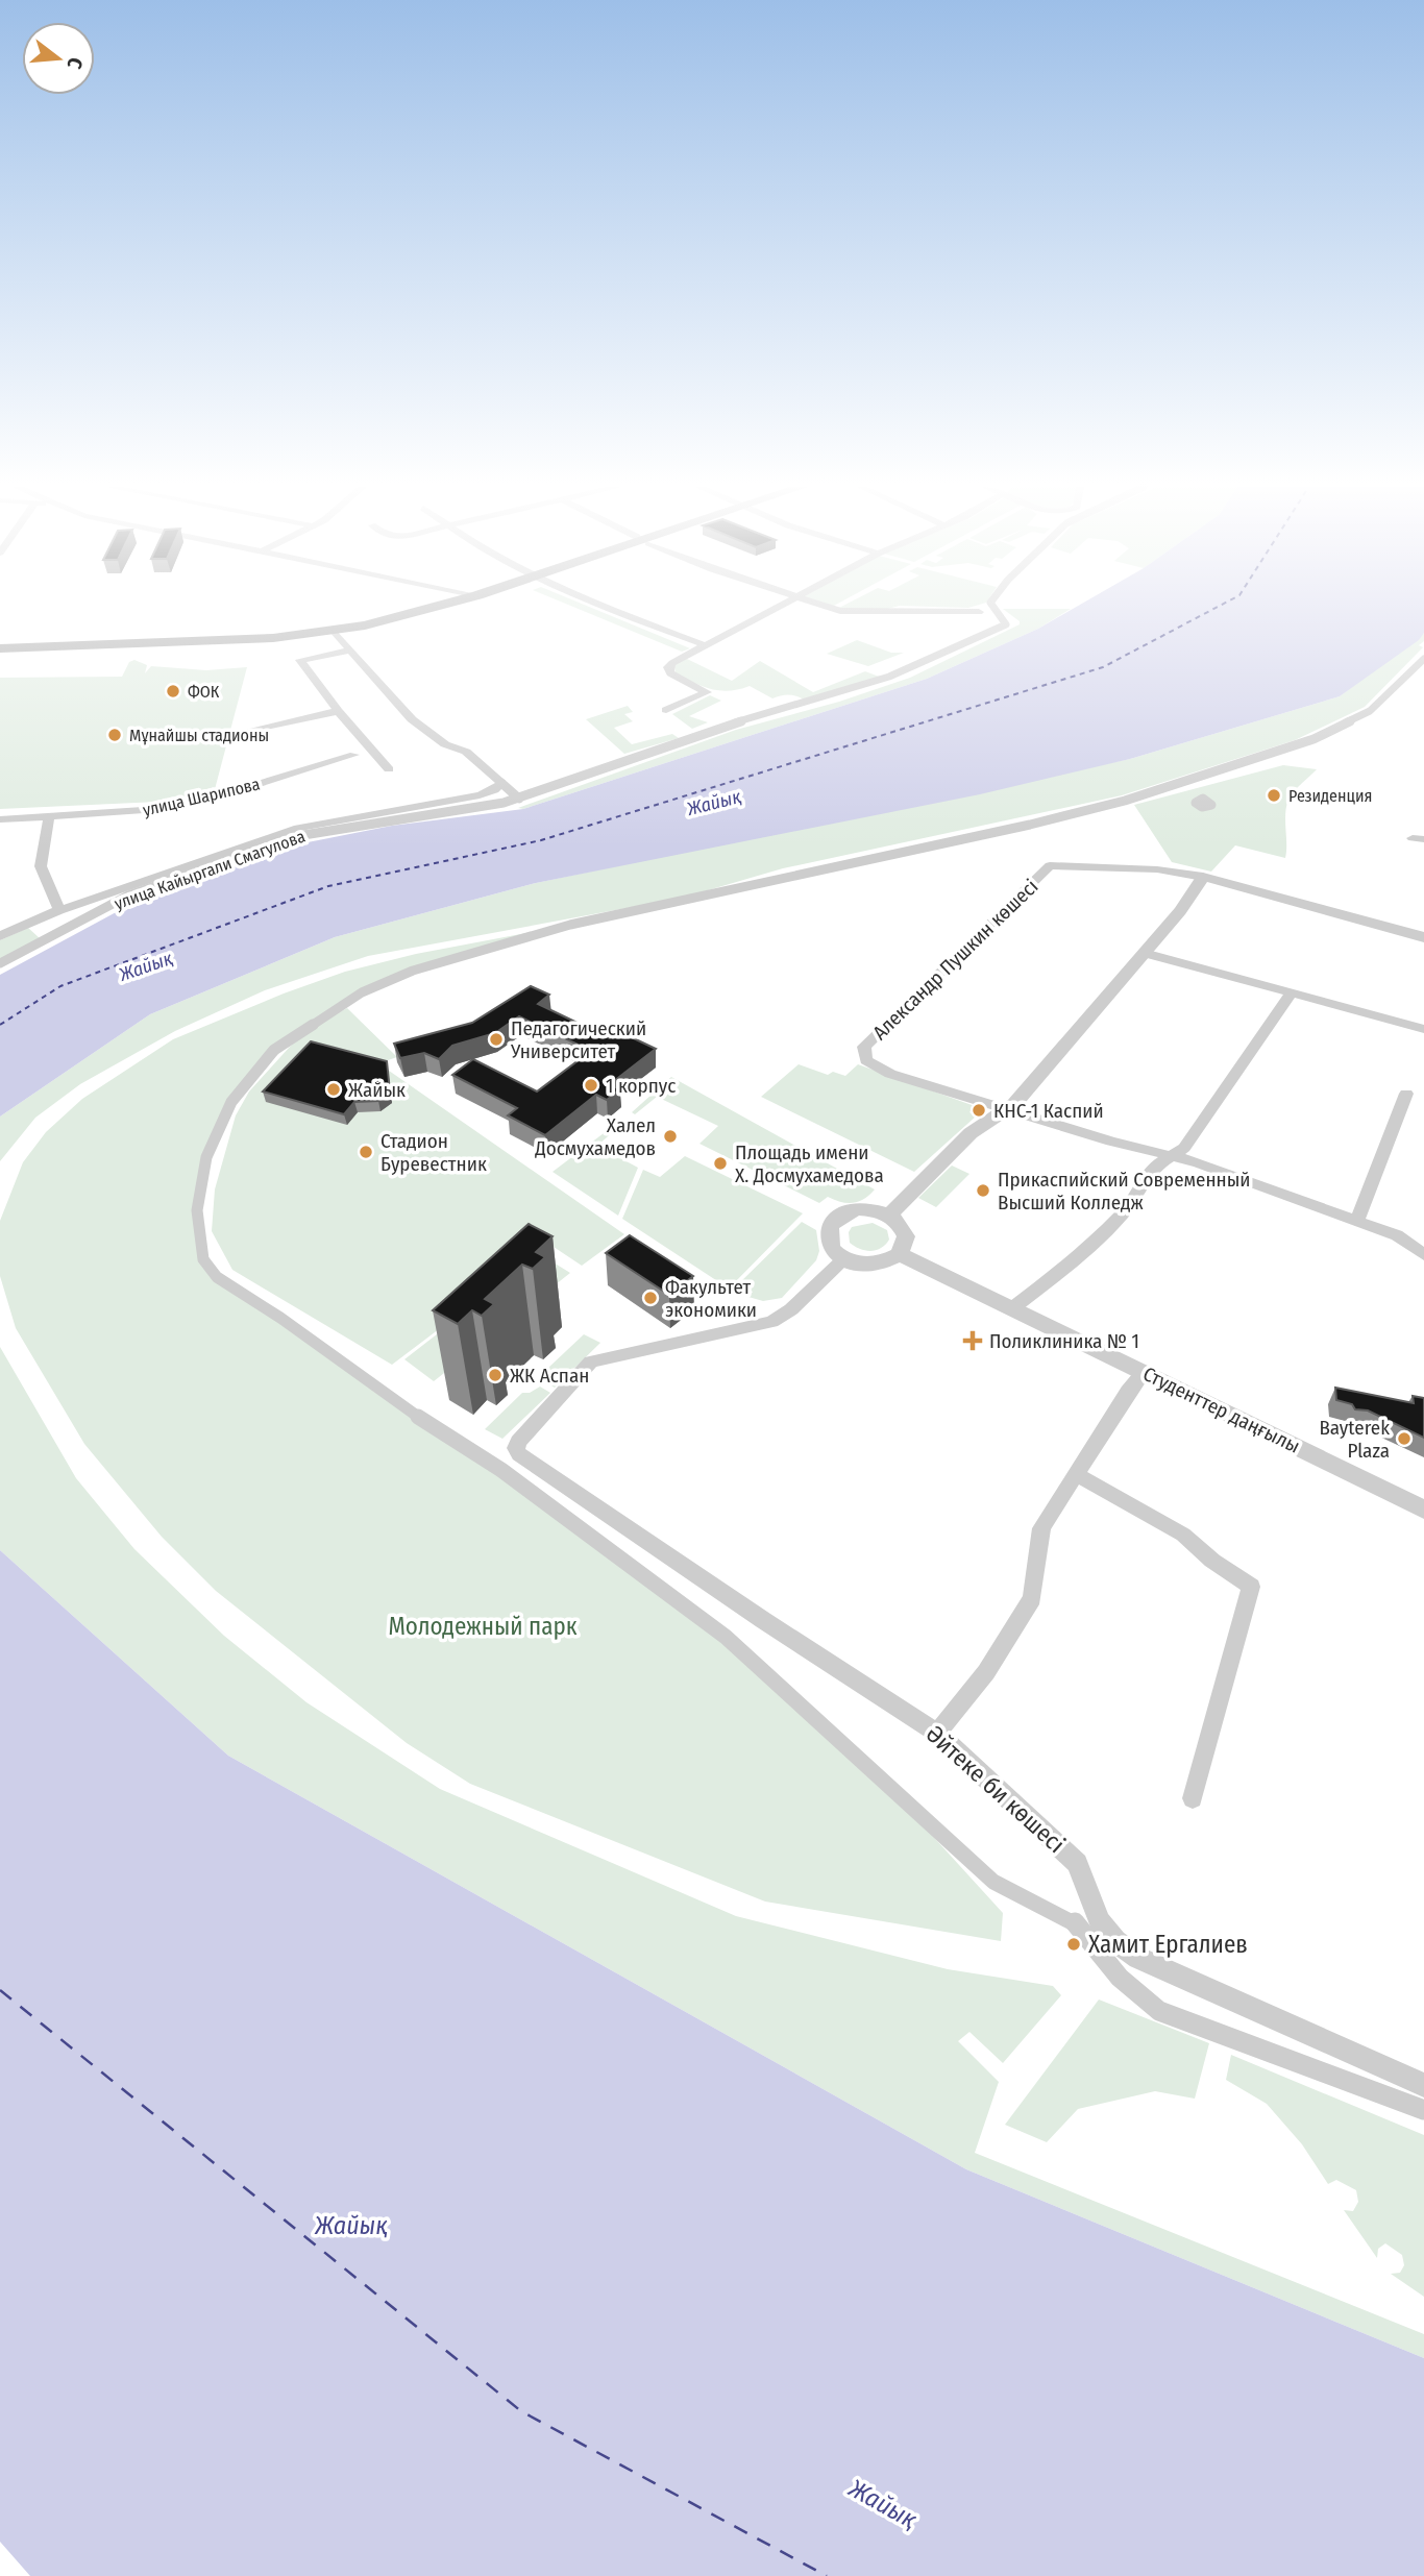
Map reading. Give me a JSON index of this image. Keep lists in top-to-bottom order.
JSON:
{
  "streets": {
    "street": [
      "улица Шарипова",
      "улица Кайыргали Смагулова",
      "Александр Пушкин көшесі",
      "Студенттер даңғылы",
      "Әйтеке би көшесі"
    ]
  },
  "crossings": [
    ["Студенттер даңғылы", "Әйтеке би көшесі"]
  ],
  "water": ["Жайық"],
  "parks": ["Молодежный парк"],
  "places": {
    "other": [
      "ФОК",
      "Мұнайшы стадионы",
      "Резиденция",
      "Педагогический Университет",
      "1 корпус",
      "Жайык",
      "КНС-1 Каспий",
      "Халел Досмухамедов",
      "Стадион Буревестник",
      "Площадь имени Х. Досмухамедова",
      "Прикаспийский Современный Высший Колледж",
      "Факультет экономики",
      "ЖК Аспан",
      "Bayterek Plaza",
      "Хамит Ергалиев"
    ],
    "health": ["Поликлиника № 1"]
  },
  "north": "right"
}
